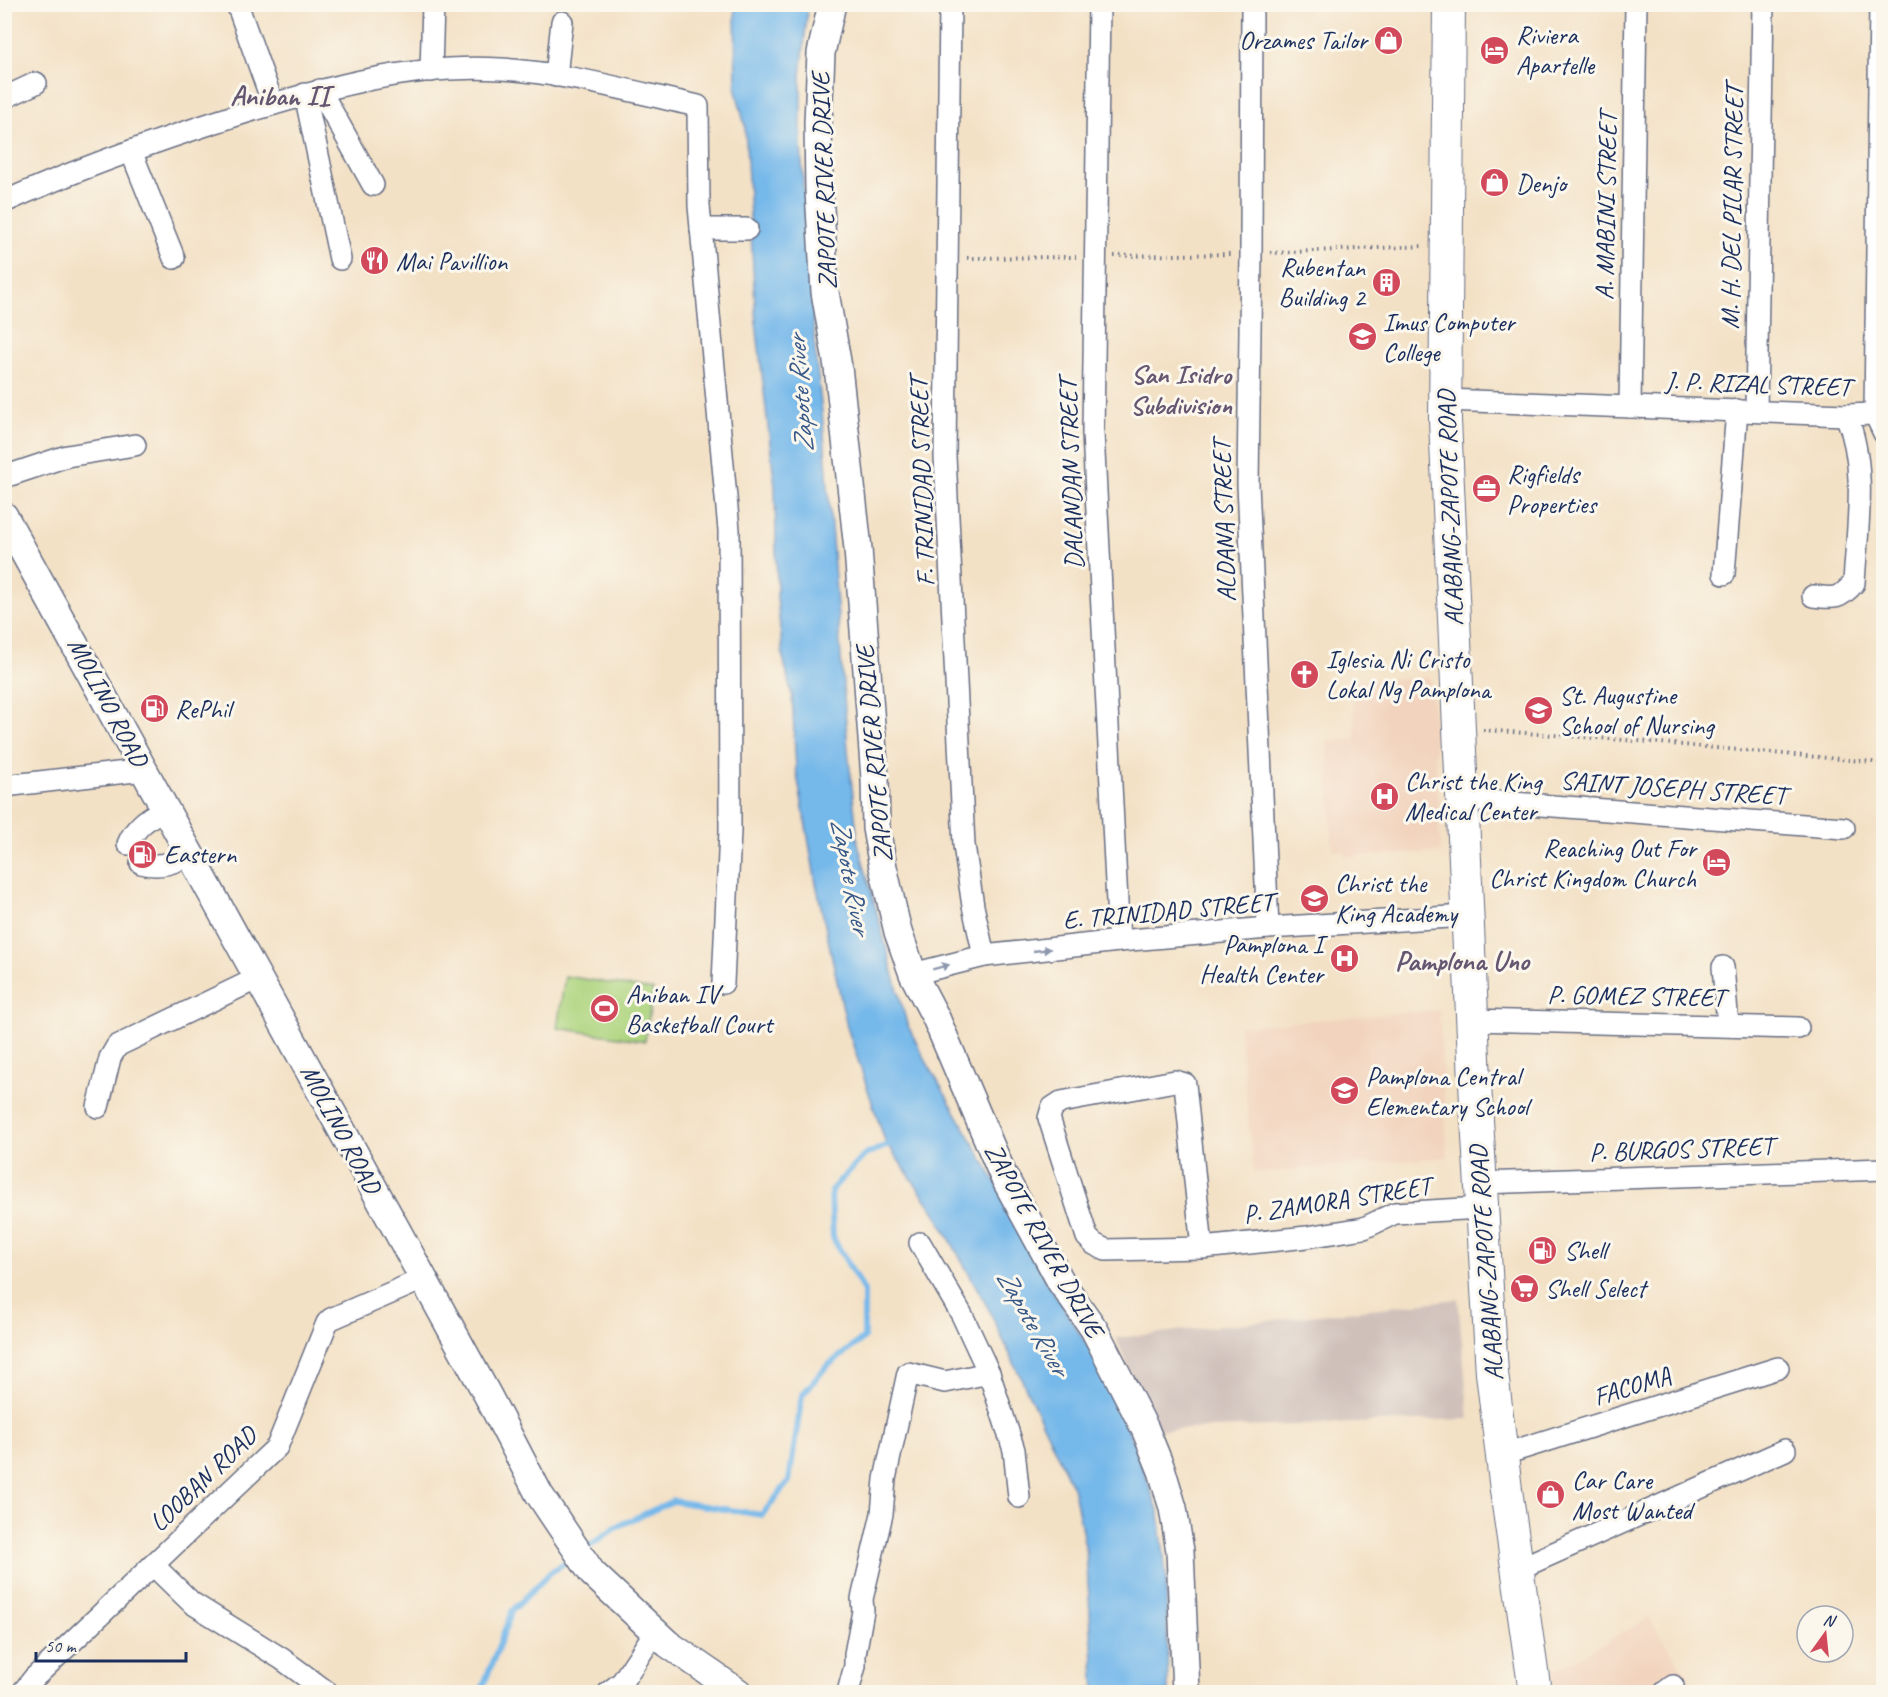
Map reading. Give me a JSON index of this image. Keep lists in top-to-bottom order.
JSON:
{
  "streets": {
    "highway": ["ALABANG-ZAPOTE ROAD"],
    "main road": ["ZAPOTE RIVER DRIVE", "MOLINO ROAD"],
    "street": [
      "A. MABINI STREET",
      "M. H. DEL PILAR STREET",
      "J. P. RIZAL STREET",
      "DALANDAN STREET",
      "F. TRINIDAD STREET",
      "ALDANA STREET",
      "SAINT JOSEPH STREET",
      "E. TRINIDAD STREET",
      "P. GOMEZ STREET",
      "P. BURGOS STREET",
      "P. ZAMORA STREET",
      "FACOMA",
      "LOOBAN ROAD"
    ]
  },
  "crossings": [
    ["ZAPOTE RIVER DRIVE", "E. TRINIDAD STREET"],
    ["A. MABINI STREET", "J. P. RIZAL STREET"],
    ["M. H. DEL PILAR STREET", "J. P. RIZAL STREET"],
    ["J. P. RIZAL STREET", "ALABANG-ZAPOTE ROAD"],
    ["DALANDAN STREET", "E. TRINIDAD STREET"],
    ["F. TRINIDAD STREET", "E. TRINIDAD STREET"],
    ["ALABANG-ZAPOTE ROAD", "SAINT JOSEPH STREET"],
    ["ALABANG-ZAPOTE ROAD", "E. TRINIDAD STREET"],
    ["ALABANG-ZAPOTE ROAD", "P. GOMEZ STREET"],
    ["ALABANG-ZAPOTE ROAD", "P. BURGOS STREET"],
    ["ALABANG-ZAPOTE ROAD", "P. ZAMORA STREET"],
    ["ALABANG-ZAPOTE ROAD", "FACOMA"],
    ["ALDANA STREET", "E. TRINIDAD STREET"],
    ["MOLINO ROAD", "LOOBAN ROAD"],
    ["P. BURGOS STREET", "P. ZAMORA STREET"]
  ],
  "one_way": ["E. TRINIDAD STREET"],
  "districts": ["Aniban II", "San Isidro Subdivision", "Pamplona Uno"],
  "water": ["Zapote River"],
  "places": {
    "shop": ["Orzames Tailor", "Denjo", "Car Care Most Wanted"],
    "hotel": ["Riviera Apartelle", "Reaching Out For Christ Kingdom Church"],
    "restaurant": ["Mai Pavillion"],
    "building": ["Rubentan Building 2"],
    "school or university": [
      "Imus Computer College",
      "St. Augustine School of Nursing",
      "Christ the King Academy",
      "Pamplona Central Elementary School"
    ],
    "office": ["Rigfields Properties"],
    "church": ["Iglesia Ni Cristo Lokal Ng Pamplona"],
    "fuel station": ["RePhil", "Eastern", "Shell"],
    "hospital": ["Christ the King Medical Center", "Pamplona I Health Center"],
    "sports": ["Aniban IV Basketball Court"],
    "supermarket": ["Shell Select"]
  },
  "scale_bar": "50 m",
  "north": "top"
}
